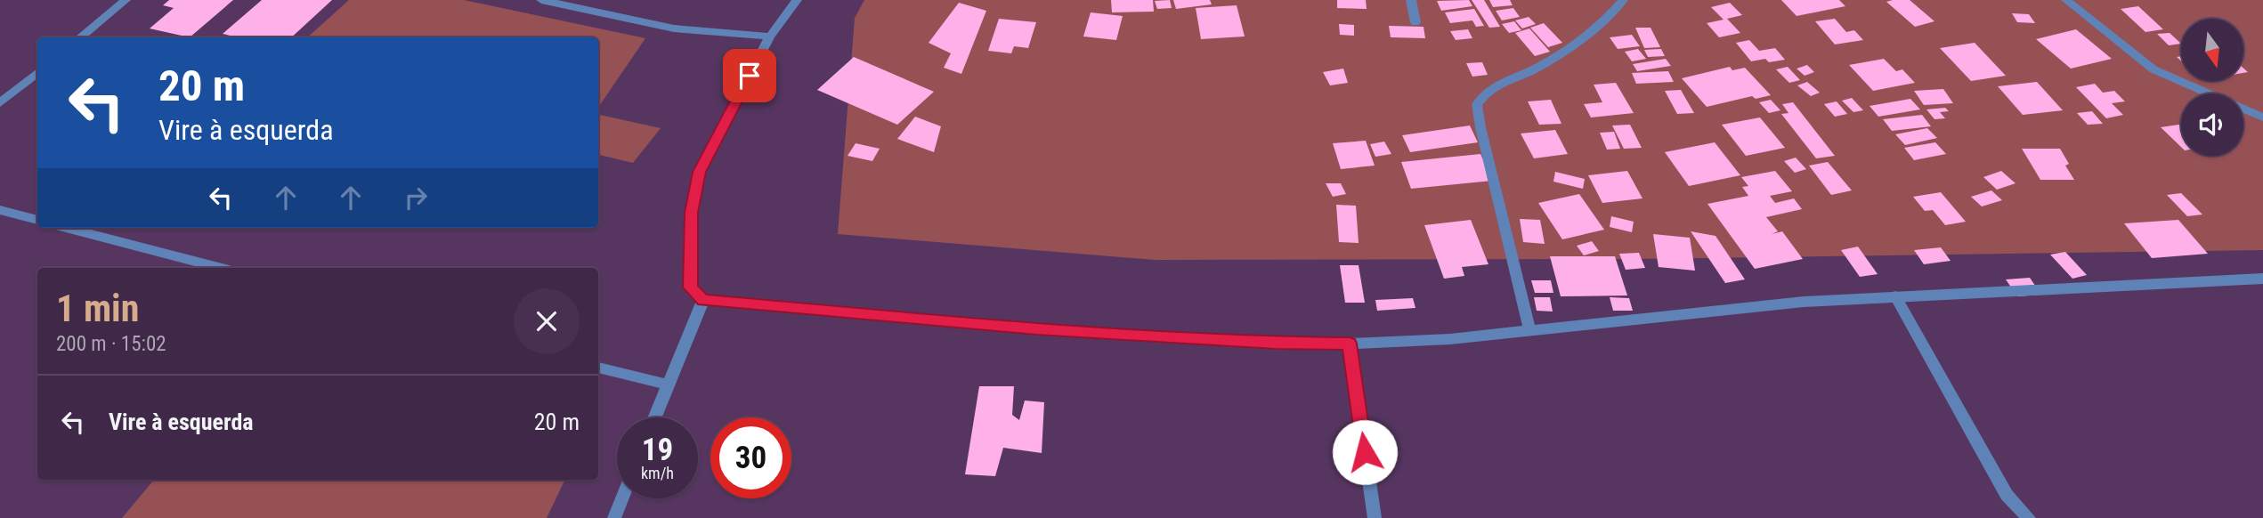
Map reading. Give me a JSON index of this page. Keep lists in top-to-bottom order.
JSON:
{
  "north": "bottom",
  "page": {
    "turn": ["20 m", "Vire à esquerda"],
    "heading": ["1 min", "200 m · 15:02"],
    "list": [
      {
        "name": "Vire à esquerda",
        "value": "20 m"
      }
    ],
    "speed": "19 km/h",
    "limit": "30"
  }
}
